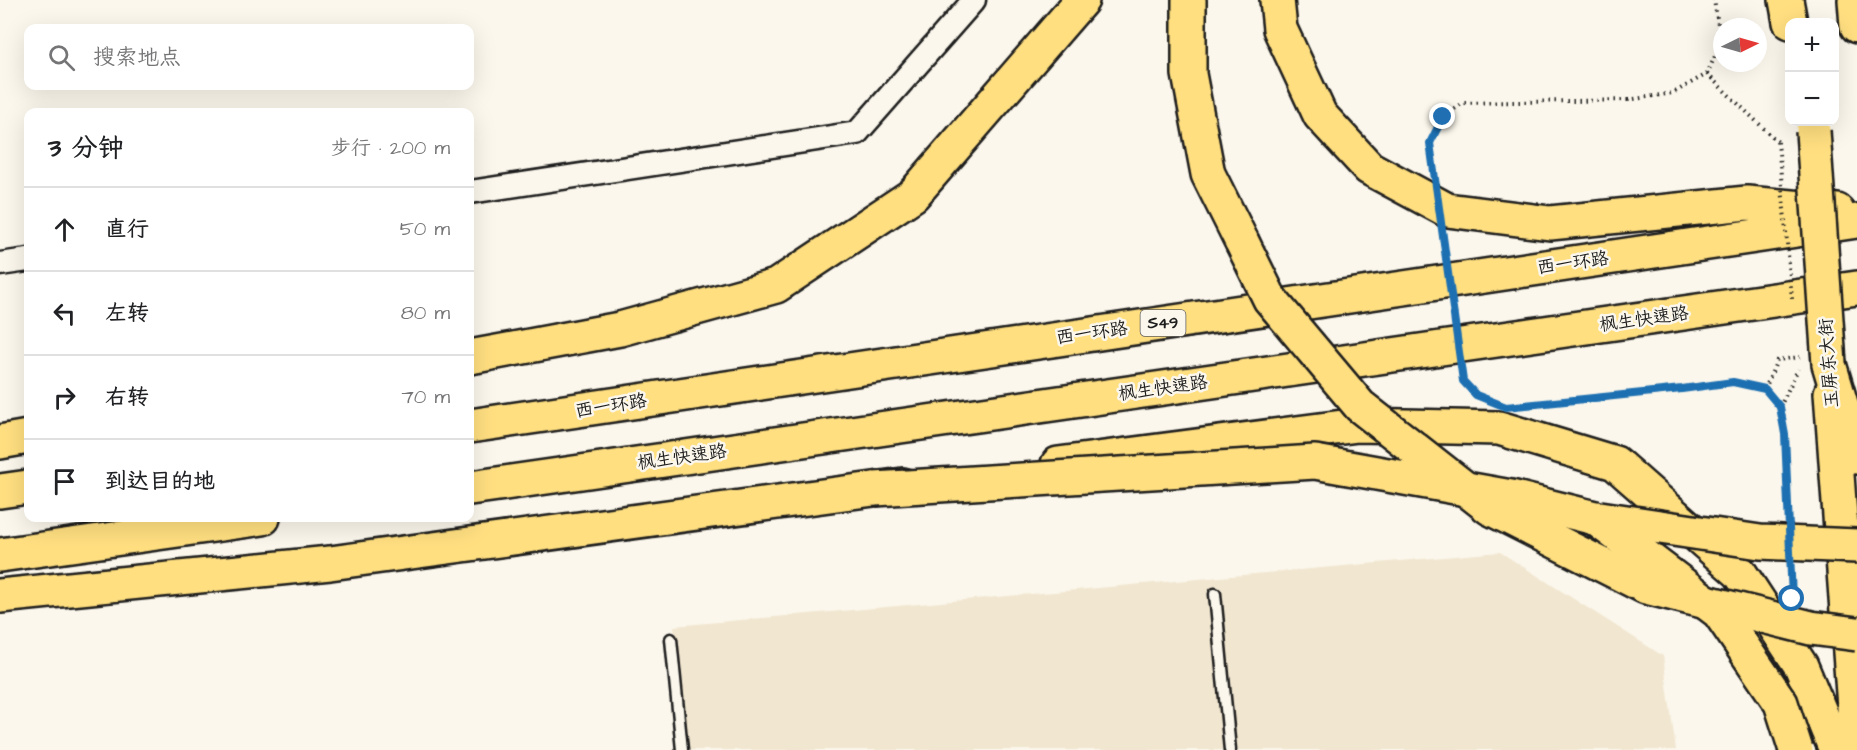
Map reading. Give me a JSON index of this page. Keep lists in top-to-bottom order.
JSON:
{
  "streets": {
    "main road": [
      "西一环路",
      "枫生快速路",
      "S49",
      "玉屏东大街"
    ]
  },
  "north": "right",
  "page": {
    "map_buttons": ["+", "−"],
    "search": "搜索地点",
    "heading": ["3 分钟", "步行 · 200 m"],
    "list": [
      ["直行", "50 m"],
      ["左转", "80 m"],
      ["右转", "70 m"],
      "到达目的地"
    ]
  }
}
